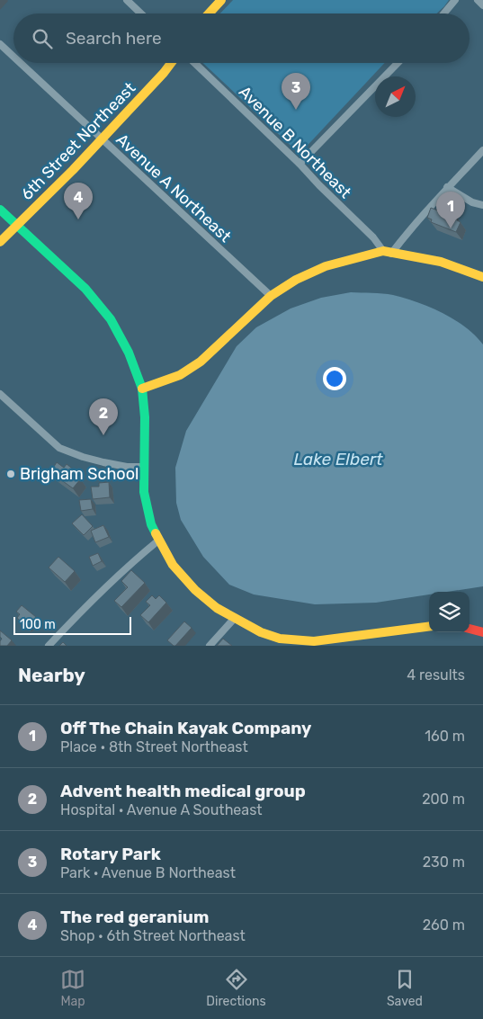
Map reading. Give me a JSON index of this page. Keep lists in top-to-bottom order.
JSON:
{
  "streets": {
    "main road": ["6th Street Northeast"],
    "street": ["Avenue B Northeast", "Avenue A Northeast"]
  },
  "crossings": [
    ["6th Street Northeast", "Avenue A Northeast"]
  ],
  "water": ["Lake Elbert"],
  "places": ["Brigham School"],
  "scale_bar": "100 m",
  "north": "top right",
  "page": {
    "search": "Search here",
    "pins": [
      "3",
      "4",
      "1",
      "2"
    ],
    "scale": "100 m",
    "heading": ["Nearby", "4 results"],
    "list": [
      {
        "mark": "1",
        "name": "Off The Chain Kayak Company",
        "note": "Place · 8th Street Northeast",
        "value": "160 m"
      },
      {
        "mark": "2",
        "name": "Advent health medical group",
        "note": "Hospital · Avenue A Southeast",
        "value": "200 m"
      },
      {
        "mark": "3",
        "name": "Rotary Park",
        "note": "Park · Avenue B Northeast",
        "value": "230 m"
      },
      {
        "mark": "4",
        "name": "The red geranium",
        "note": "Shop · 6th Street Northeast",
        "value": "260 m"
      }
    ],
    "nav": ["Map", "Directions", "Saved"]
  }
}
